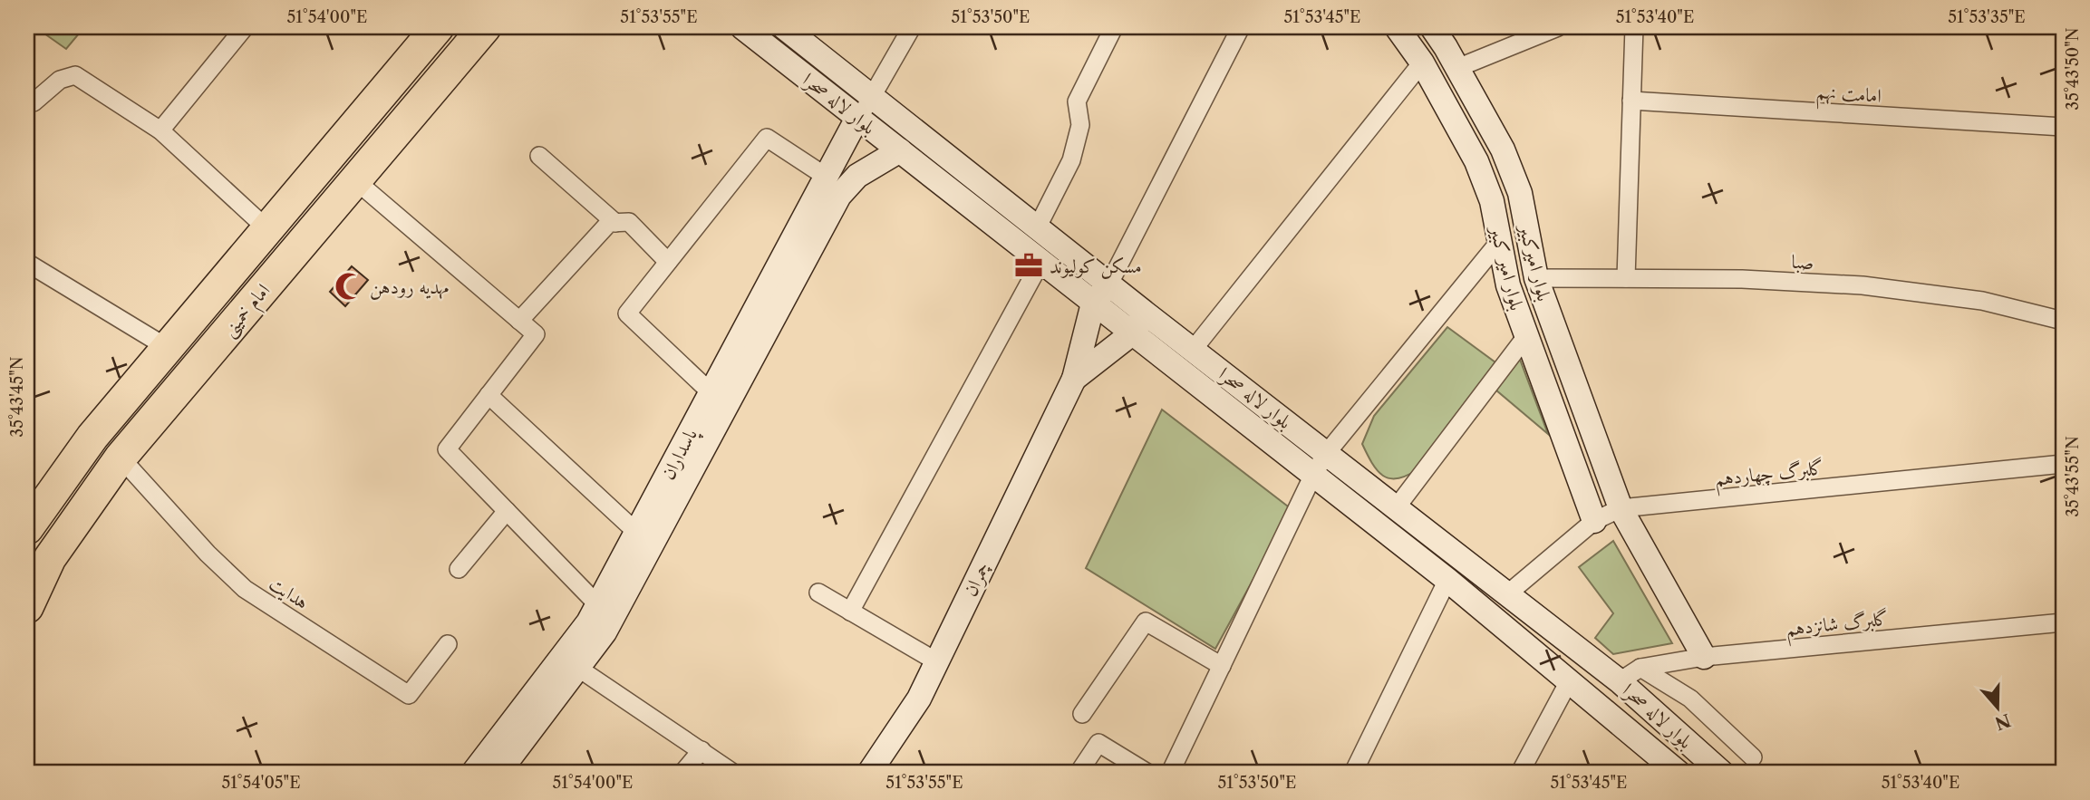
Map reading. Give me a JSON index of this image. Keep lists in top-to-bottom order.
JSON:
{
  "streets": {
    "highway": ["امام خمینی"],
    "main road": [
      "بلوار لاله صحرا",
      "بلوار امیرکبیر",
      "بلوار امیر کبیر",
      "پاسداران",
      "چمران"
    ],
    "street": [
      "امامت نهم",
      "صبا",
      "گلبرگ چهاردهم",
      "هدایت",
      "گلبرگ شانزدهم"
    ]
  },
  "crossings": [
    ["بلوار لاله صحرا", "پاسداران"],
    ["بلوار لاله صحرا", "گلبرگ چهاردهم"],
    ["بلوار لاله صحرا", "چمران"],
    ["بلوار لاله صحرا", "گلبرگ شانزدهم"],
    ["صبا", "بلوار امیرکبیر"],
    ["بلوار امیرکبیر", "گلبرگ چهاردهم"],
    ["بلوار امیرکبیر", "گلبرگ شانزدهم"],
    ["بلوار امیر کبیر", "گلبرگ چهاردهم"],
    ["امام خمینی", "هدایت"]
  ],
  "places": {
    "office": ["مسکن کولیوند"],
    "mosque": ["مهدیه رودهن"]
  },
  "north": "bottom",
  "coordinates": [
    "51°54'00\"E",
    "51°53'55\"E",
    "51°53'50\"E",
    "51°53'45\"E",
    "51°53'40\"E",
    "51°53'35\"E",
    "35°43'50\"N",
    "35°43'45\"N",
    "35°43'55\"N",
    "51°54'05\"E"
  ]
}
